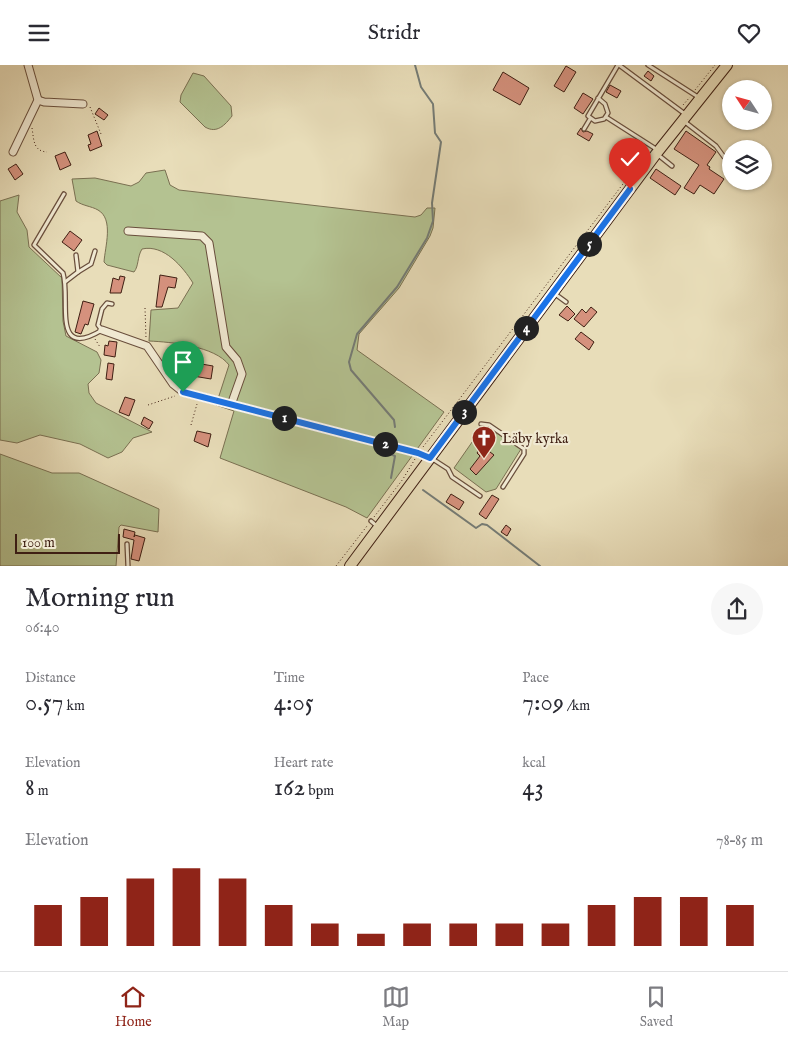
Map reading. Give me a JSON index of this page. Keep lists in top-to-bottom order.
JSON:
{
  "places": {
    "church": ["Läby kyrka"]
  },
  "scale_bar": "100 m",
  "north": "top left",
  "page": {
    "header": "Stridr",
    "pins": [
      "5",
      "4",
      "3",
      "1",
      "2"
    ],
    "scale": "100 m",
    "heading": ["Morning run", "06:40"],
    "stats": [
      ["Distance", "0.57 km"],
      ["Time", "4:05"],
      ["Pace", "7:09 /km"],
      ["Elevation", "8 m"],
      ["Heart rate", "162 bpm"],
      ["kcal", "43"]
    ],
    "chart": ["Elevation", "78–85 m"],
    "tabs": ["Home", "Map", "Saved"]
  }
}
